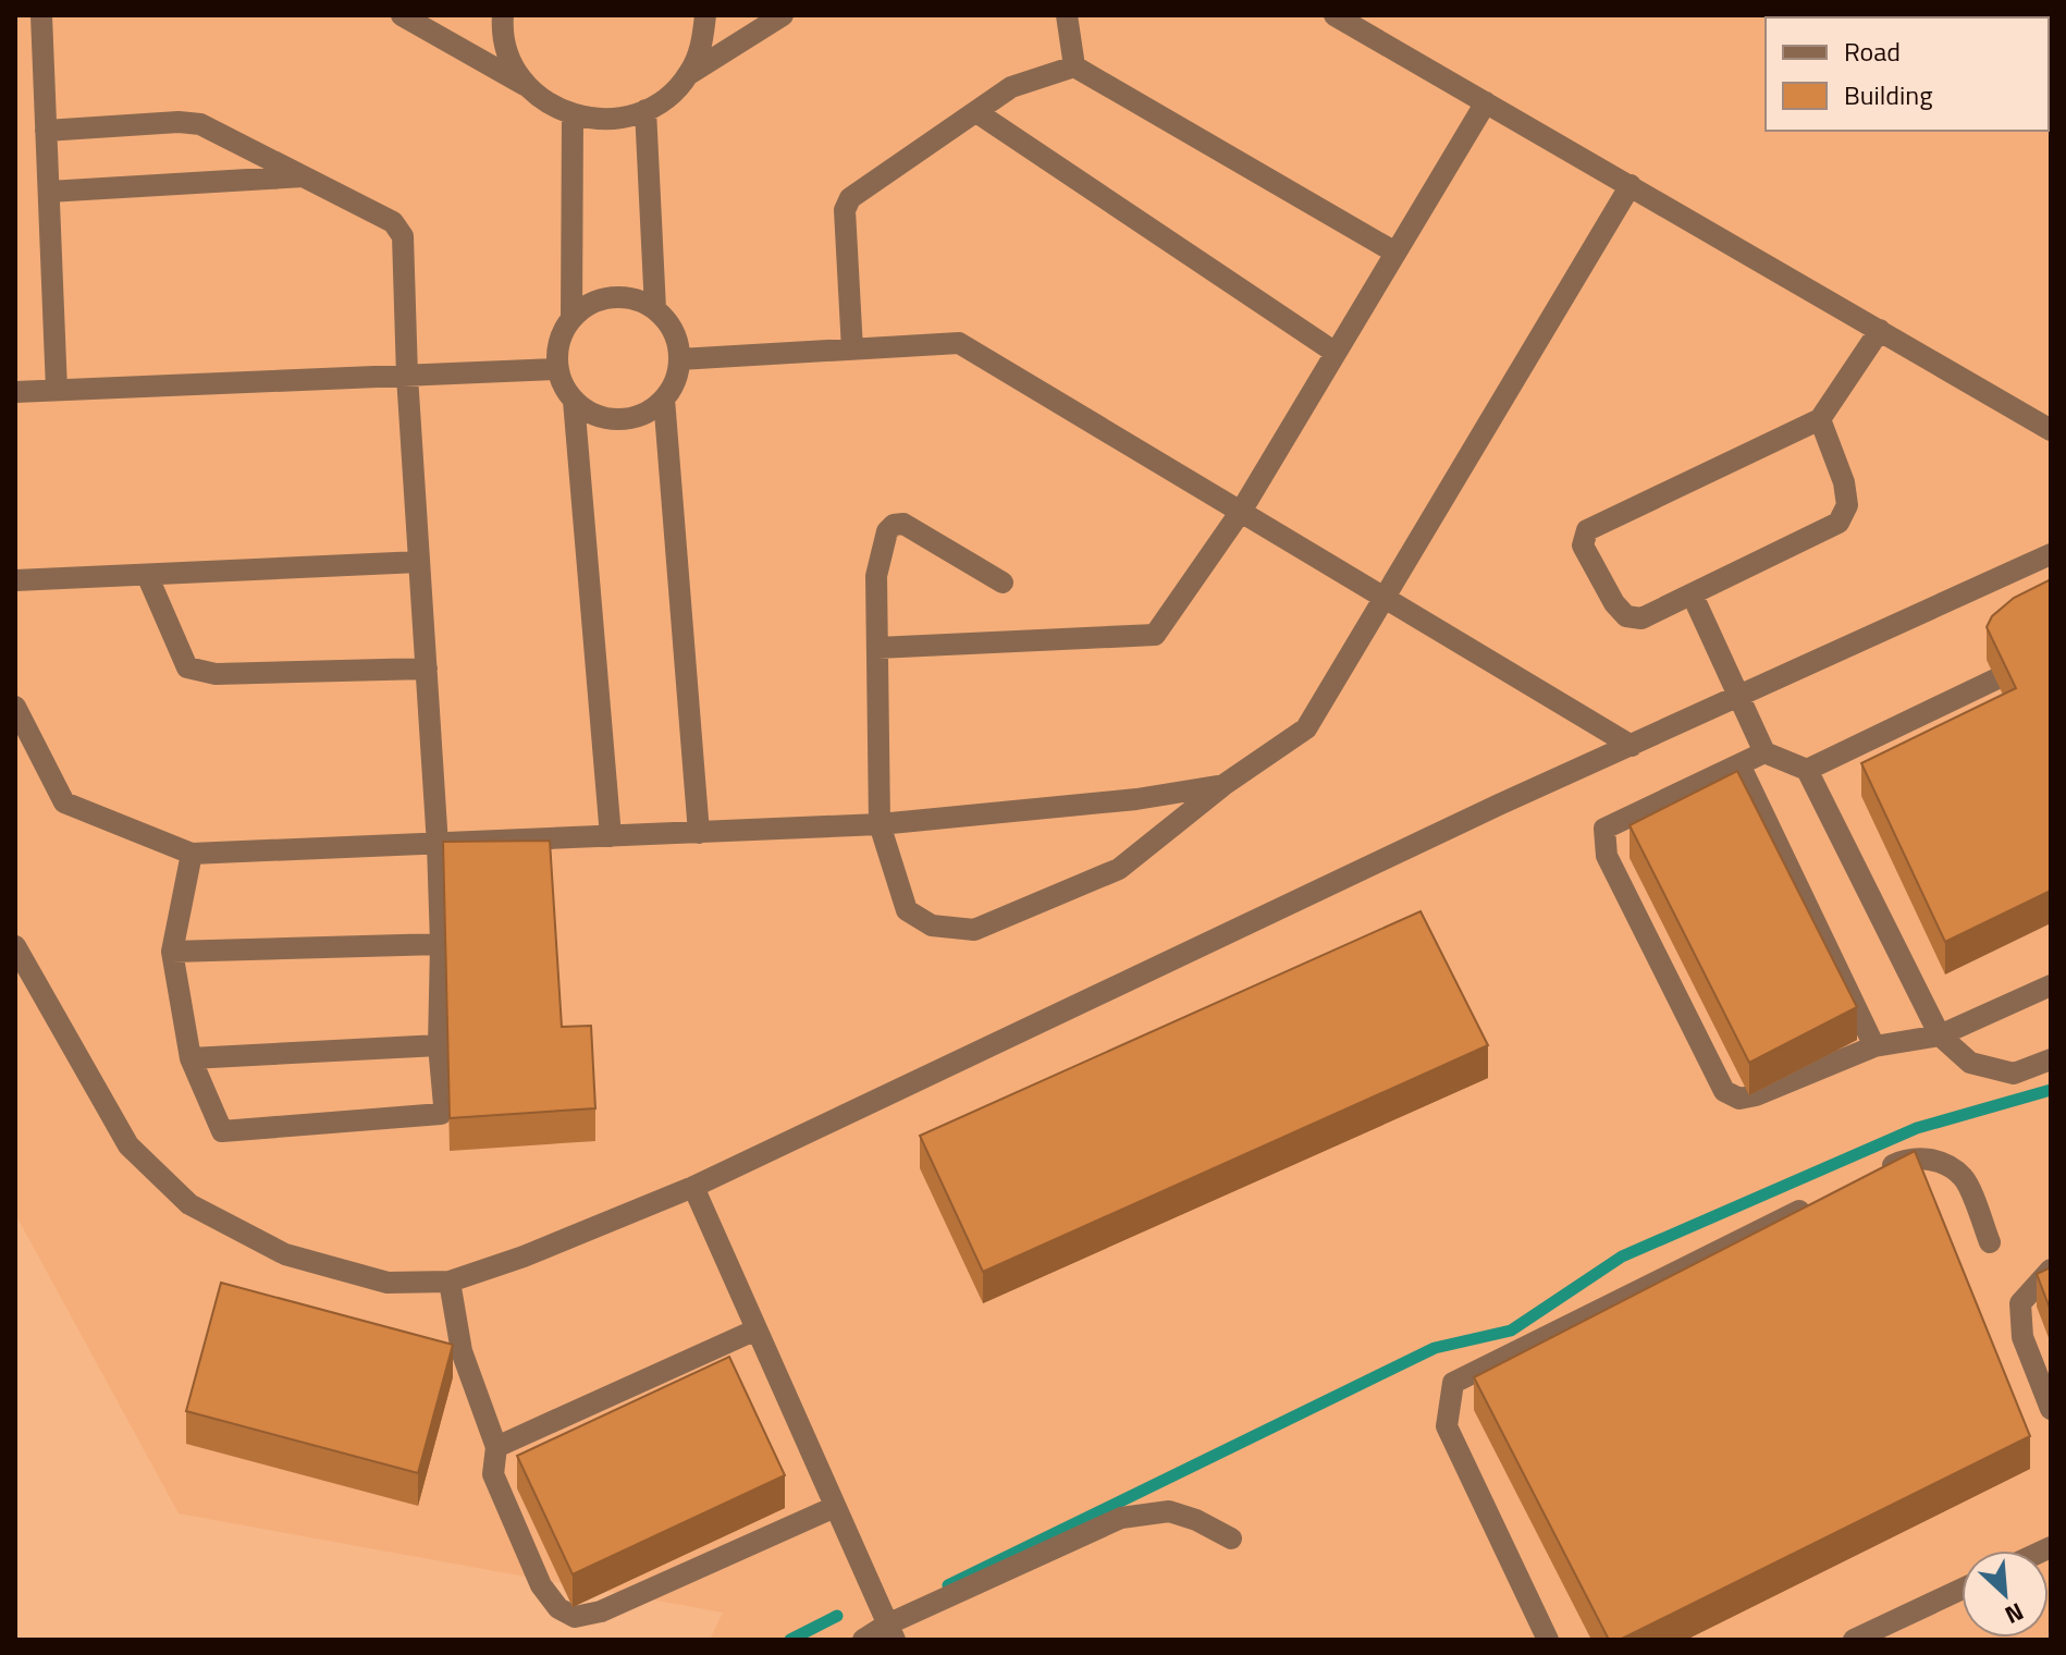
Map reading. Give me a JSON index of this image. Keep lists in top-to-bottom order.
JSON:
{
  "legend": ["Road", "Building"],
  "north": "bottom right"
}
